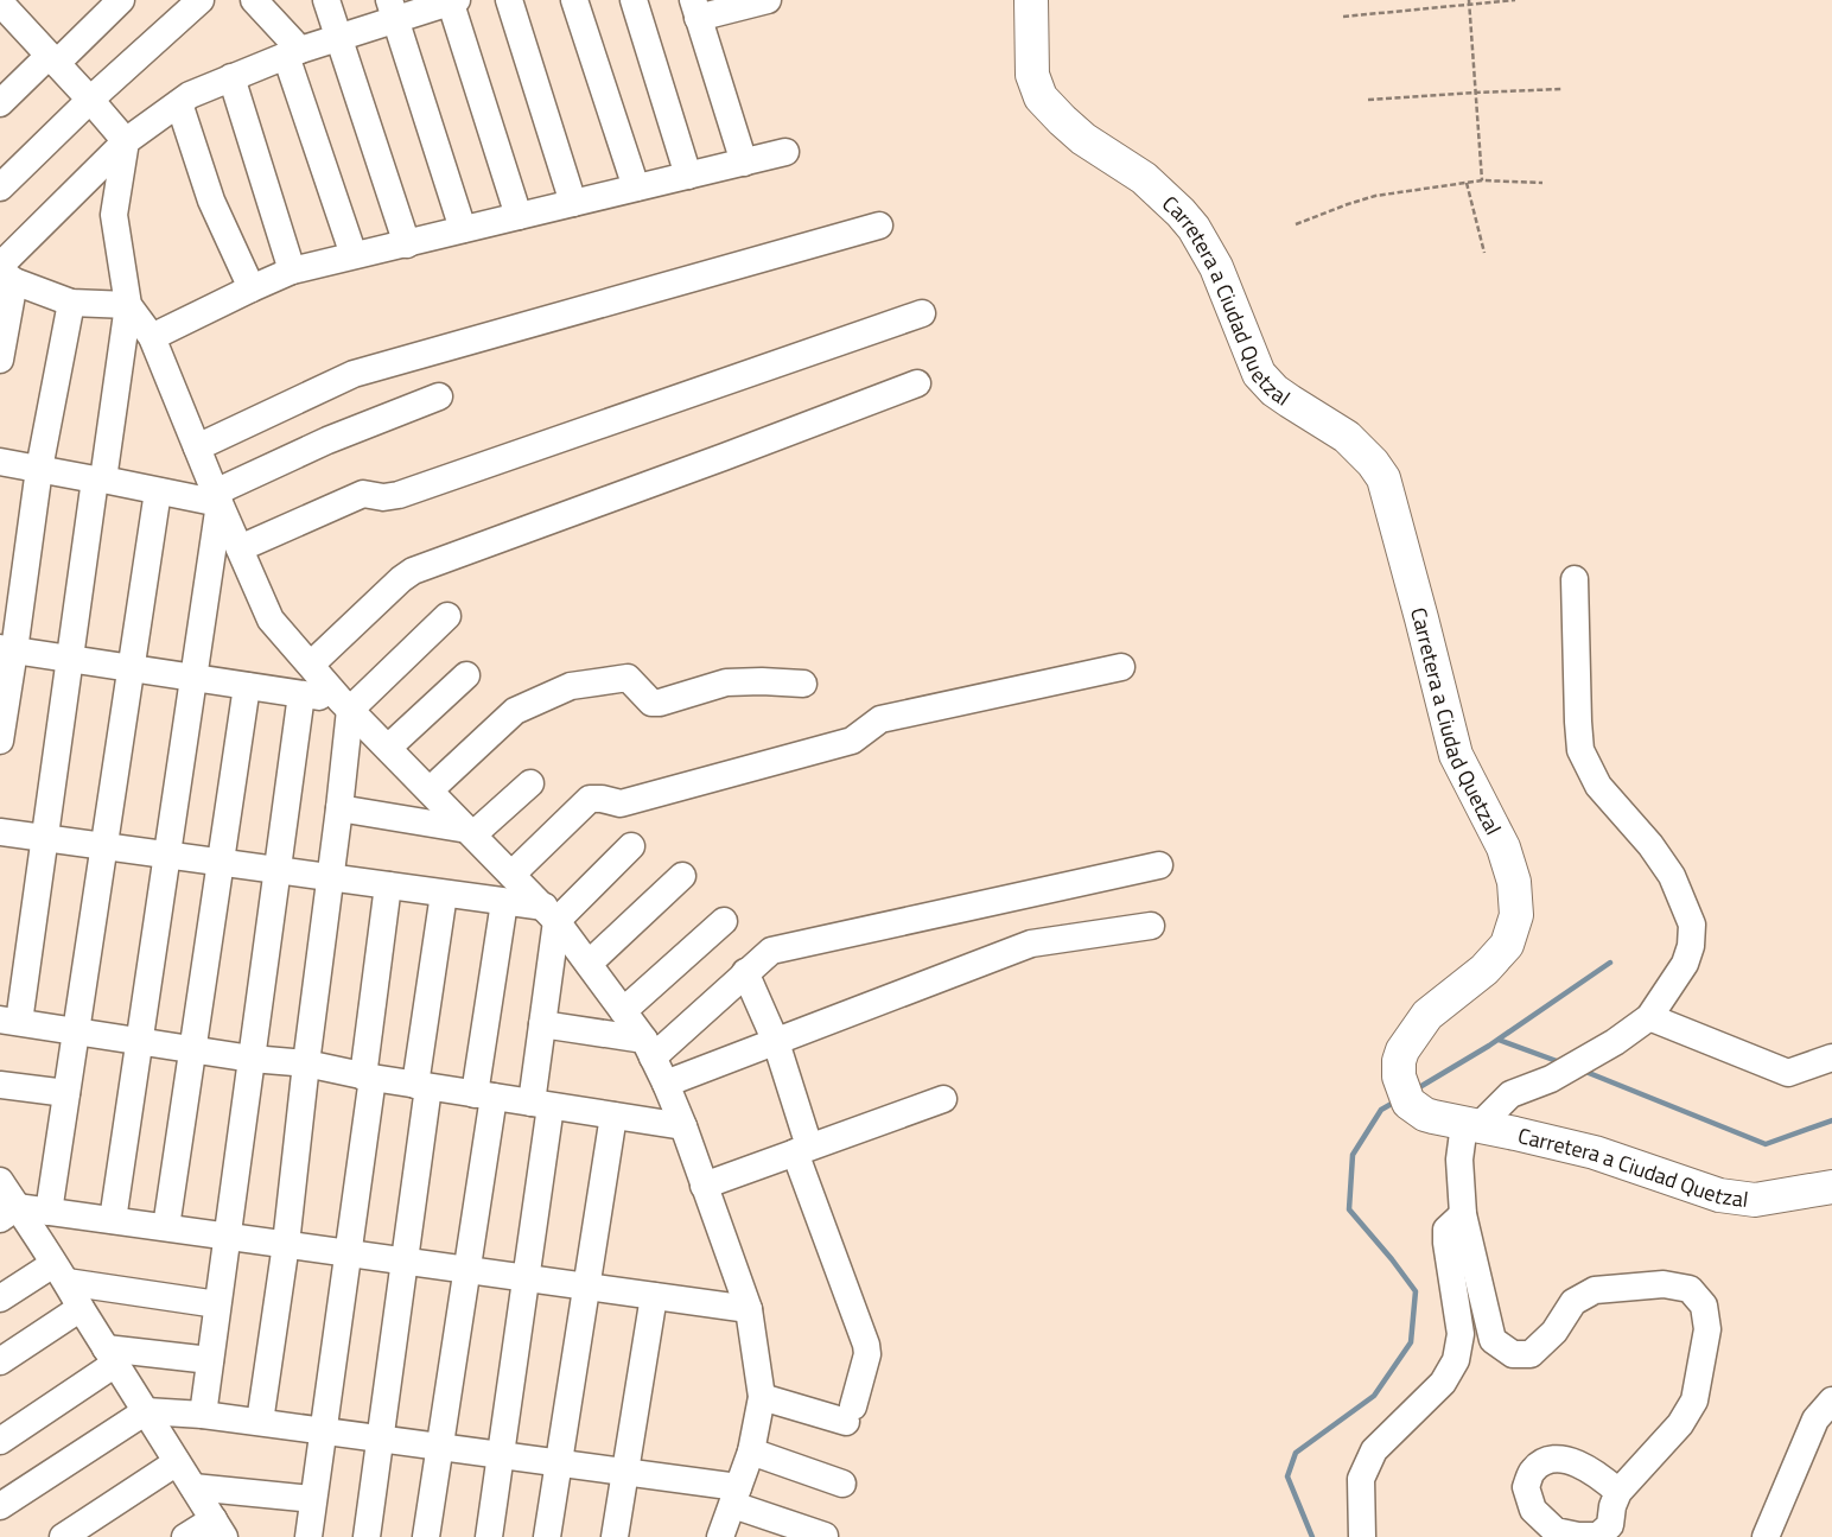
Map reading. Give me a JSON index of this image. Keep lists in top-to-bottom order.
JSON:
{
  "streets": {
    "main road": ["Carretera a Ciudad Quetzal"]
  }
}
